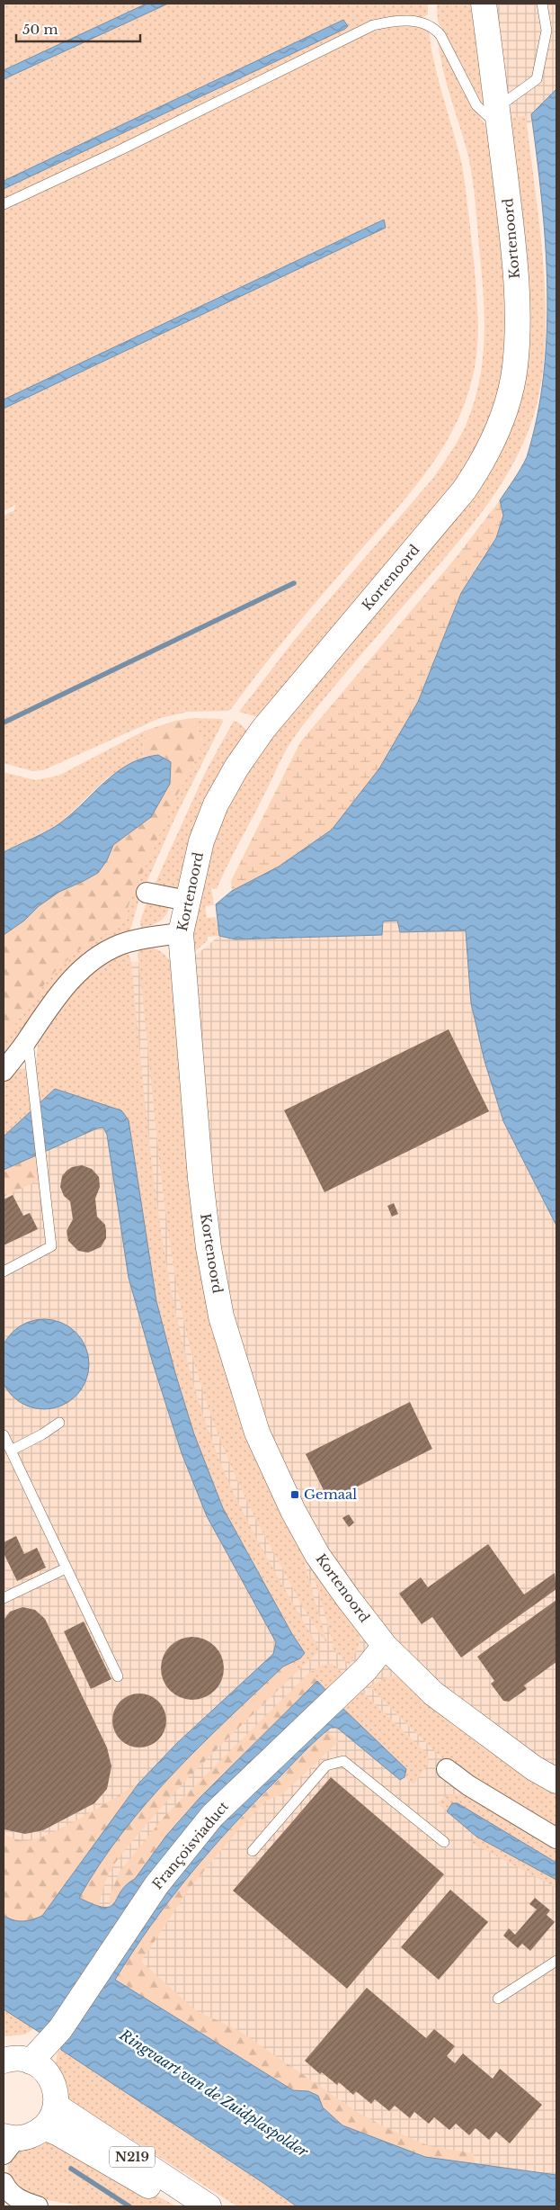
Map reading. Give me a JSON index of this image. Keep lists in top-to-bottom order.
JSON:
{
  "streets": {
    "street": ["Kortenoord", "Françoisviaduct", "N219"]
  },
  "crossings": [
    ["Kortenoord", "Françoisviaduct"]
  ],
  "water": ["Ringvaart van de Zuidplaspolder"],
  "places": {
    "transit": ["Gemaal"]
  },
  "scale_bar": "50 m"
}
